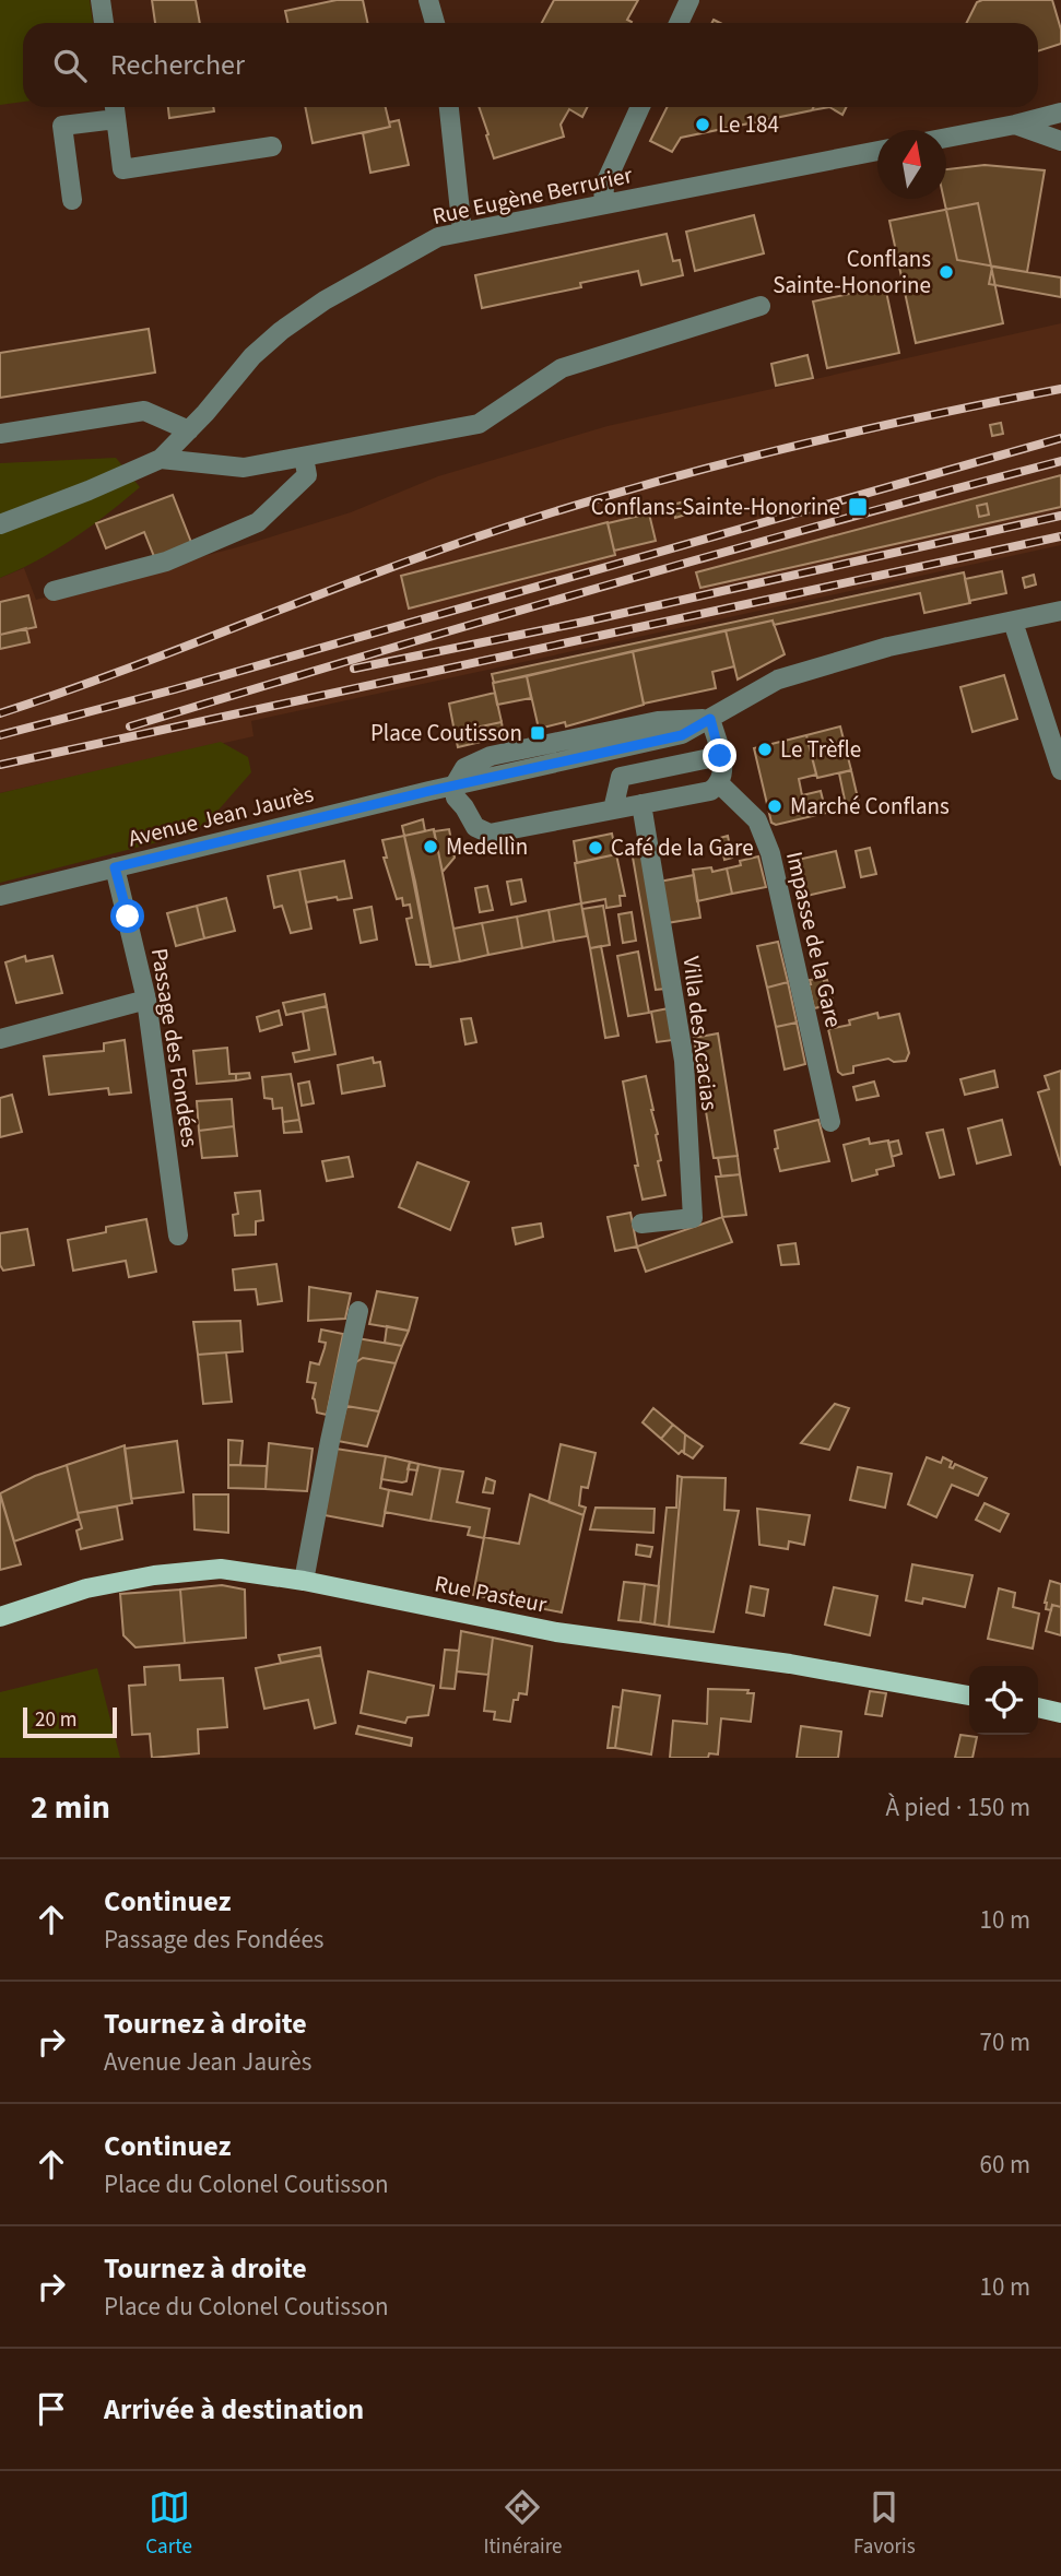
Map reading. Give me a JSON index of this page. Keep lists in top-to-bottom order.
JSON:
{
  "streets": {
    "main road": ["Rue Pasteur"],
    "street": [
      "Rue Eugène Berrurier",
      "Avenue Jean Jaurès",
      "Impasse de la Gare",
      "Villa des Acacias",
      "Passage des Fondées"
    ]
  },
  "crossings": [
    ["Avenue Jean Jaurès", "Passage des Fondées"]
  ],
  "places": {
    "other": [
      "Le 184",
      "Conflans Sainte-Honorine",
      "Le Trèfle",
      "Marché Conflans",
      "Medellìn",
      "Café de la Gare"
    ],
    "transit": ["Conflans-Sainte-Honorine", "Place Coutisson"]
  },
  "scale_bar": "20 m",
  "north": "top",
  "page": {
    "search": "Rechercher",
    "scale": "20 m",
    "heading": ["2 min", "À pied · 150 m"],
    "list": [
      ["Continuez", "Passage des Fondées", "10 m"],
      ["Tournez à droite", "Avenue Jean Jaurès", "70 m"],
      ["Continuez", "Place du Colonel Coutisson", "60 m"],
      ["Tournez à droite", "Place du Colonel Coutisson", "10 m"],
      "Arrivée à destination"
    ],
    "nav": ["Carte", "Itinéraire", "Favoris"]
  }
}
